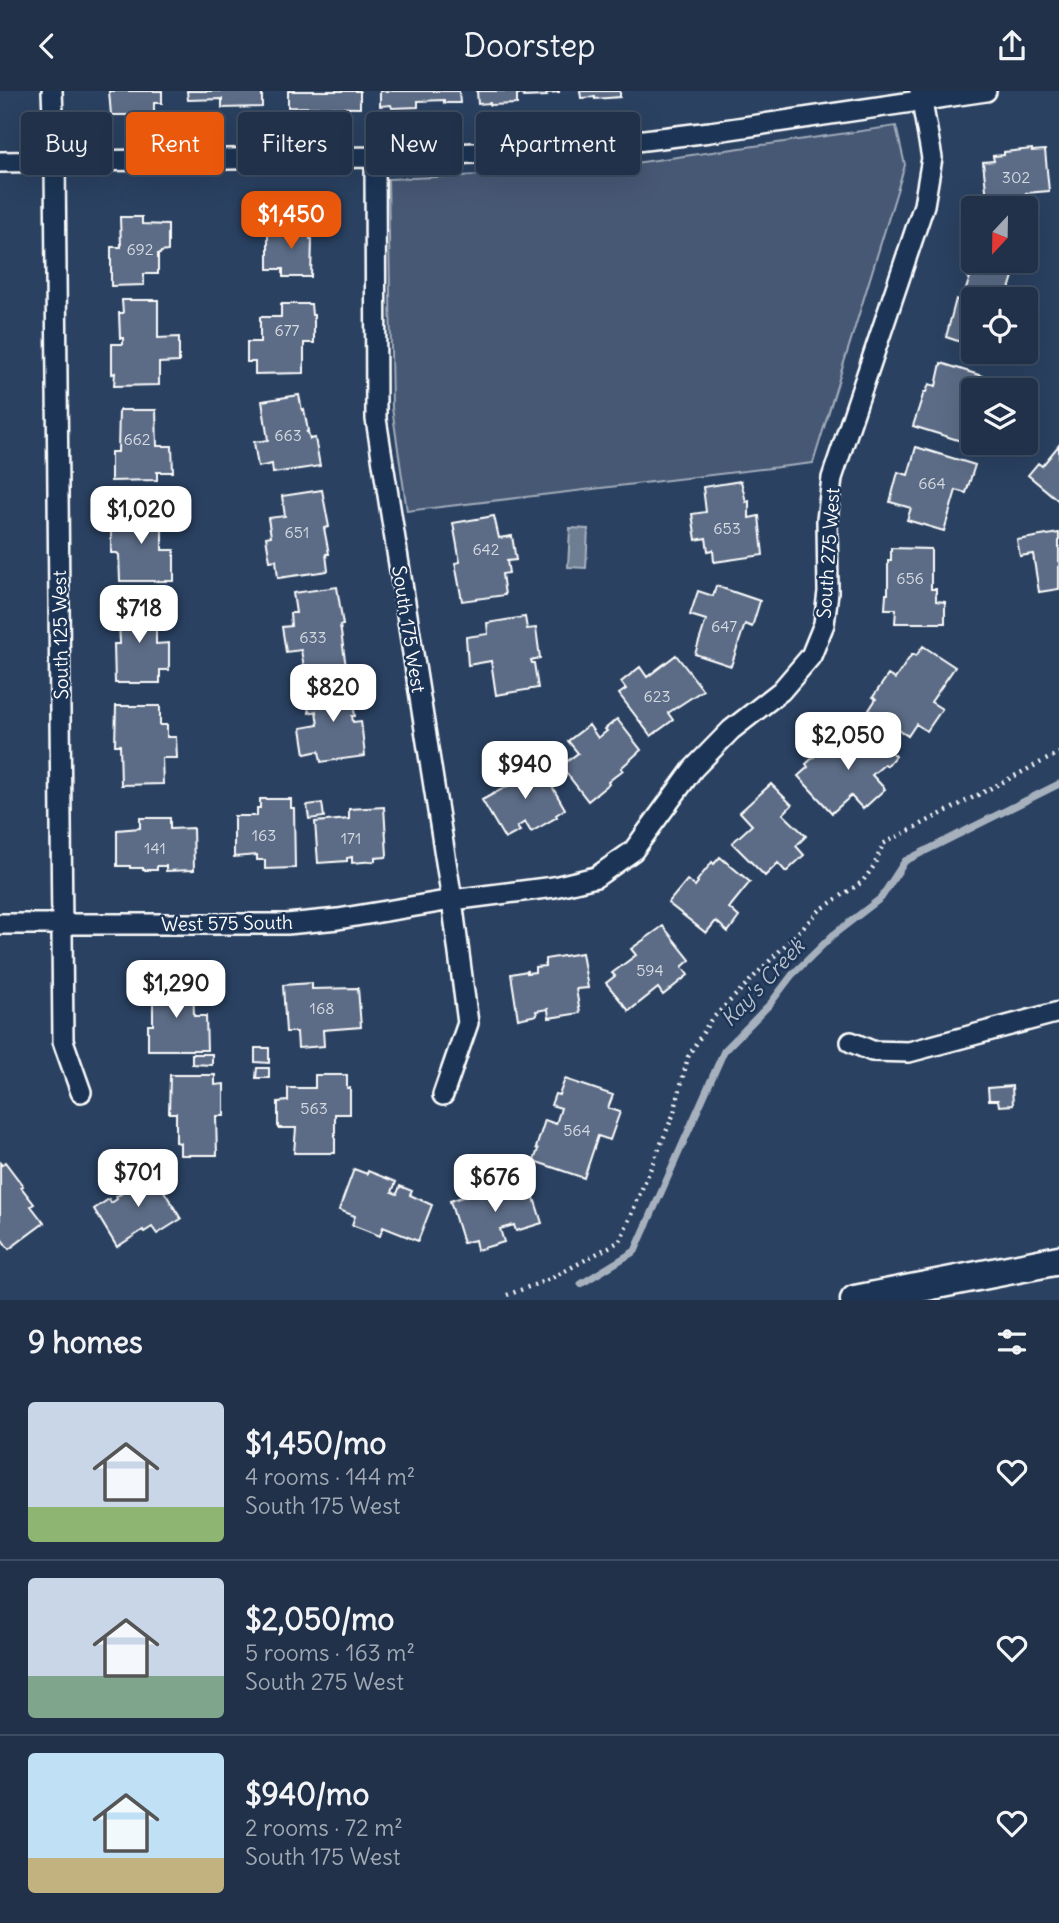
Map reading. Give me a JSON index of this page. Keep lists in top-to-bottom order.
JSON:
{
  "streets": {
    "street": [
      "South 275 West",
      "South 175 West",
      "South 125 West",
      "West 575 South"
    ]
  },
  "crossings": [
    ["South 275 West", "South 175 West"],
    ["South 275 West", "West 575 South"],
    ["South 175 West", "West 575 South"],
    ["South 125 West", "West 575 South"]
  ],
  "water": ["Kay's Creek"],
  "house_numbers": [
    "302",
    "692",
    "677",
    "663",
    "662",
    "664",
    "653",
    "651",
    "642",
    "656",
    "647",
    "633",
    "623",
    "163",
    "171",
    "141",
    "594",
    "168",
    "563",
    "564"
  ],
  "north": "bottom",
  "page": {
    "header": "Doorstep",
    "chip": [
      "Buy",
      "Rent",
      "Filters",
      "New",
      "Apartment"
    ],
    "price": [
      "$1,450",
      "$1,020",
      "$718",
      "$820",
      "$2,050",
      "$940",
      "$1,290",
      "$701",
      "$676"
    ],
    "heading": "9 homes",
    "list": [
      {
        "name": "$1,450/mo",
        "note": "4 rooms · 144 m² · South 175 West"
      },
      {
        "name": "$2,050/mo",
        "note": "5 rooms · 163 m² · South 275 West"
      },
      {
        "name": "$940/mo",
        "note": "2 rooms · 72 m² · South 175 West"
      }
    ]
  }
}
